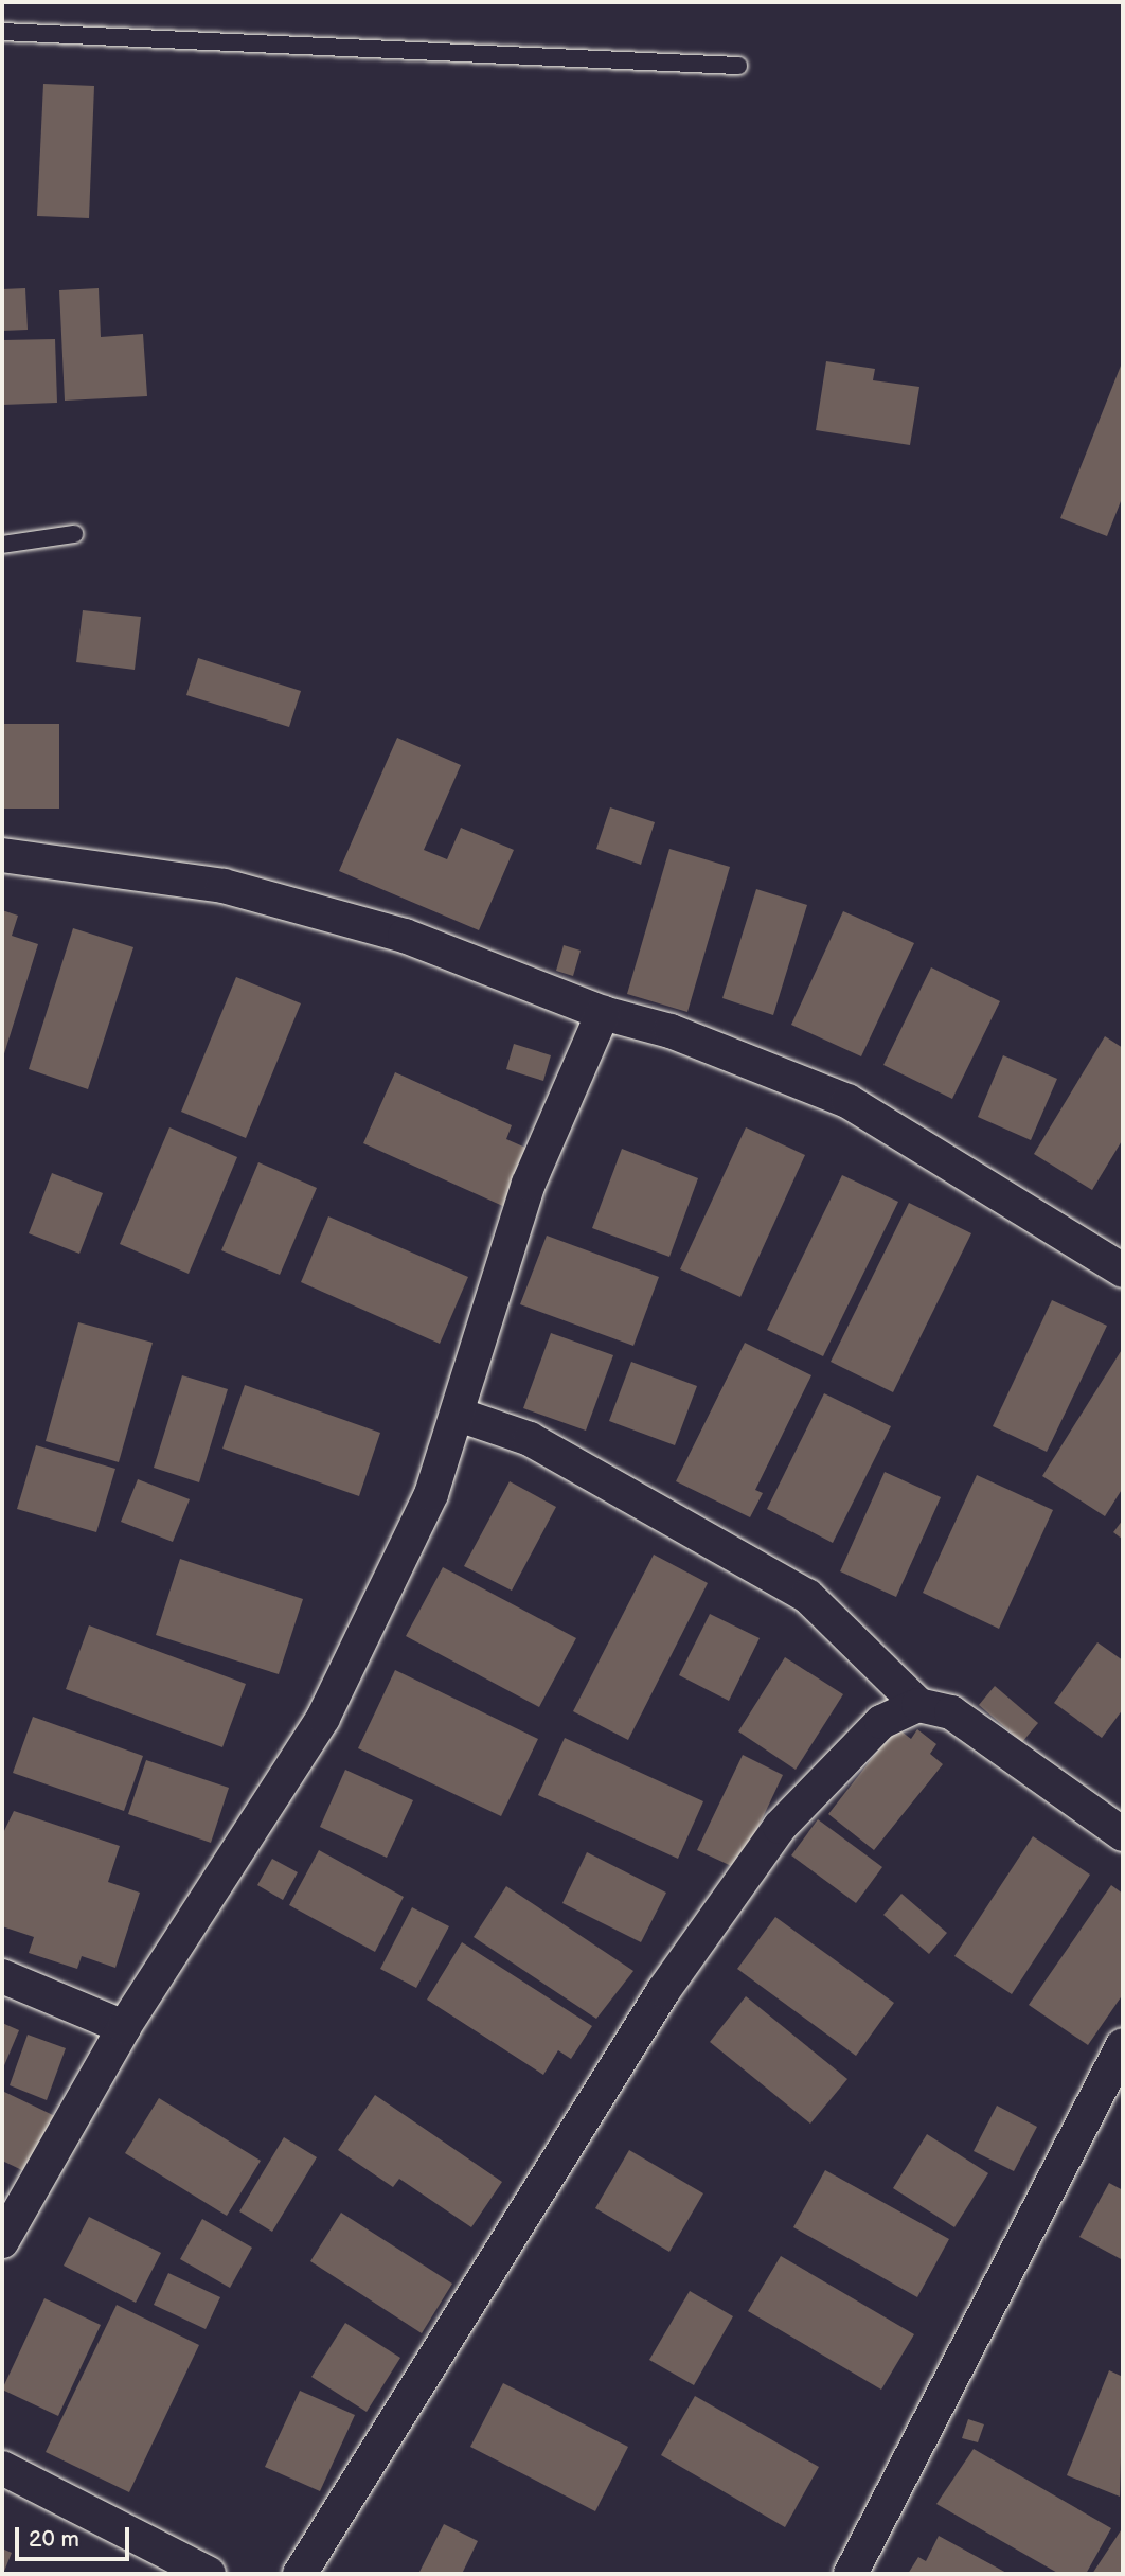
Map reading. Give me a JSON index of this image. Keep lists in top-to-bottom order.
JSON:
{
  "scale_bar": "20 m"
}
